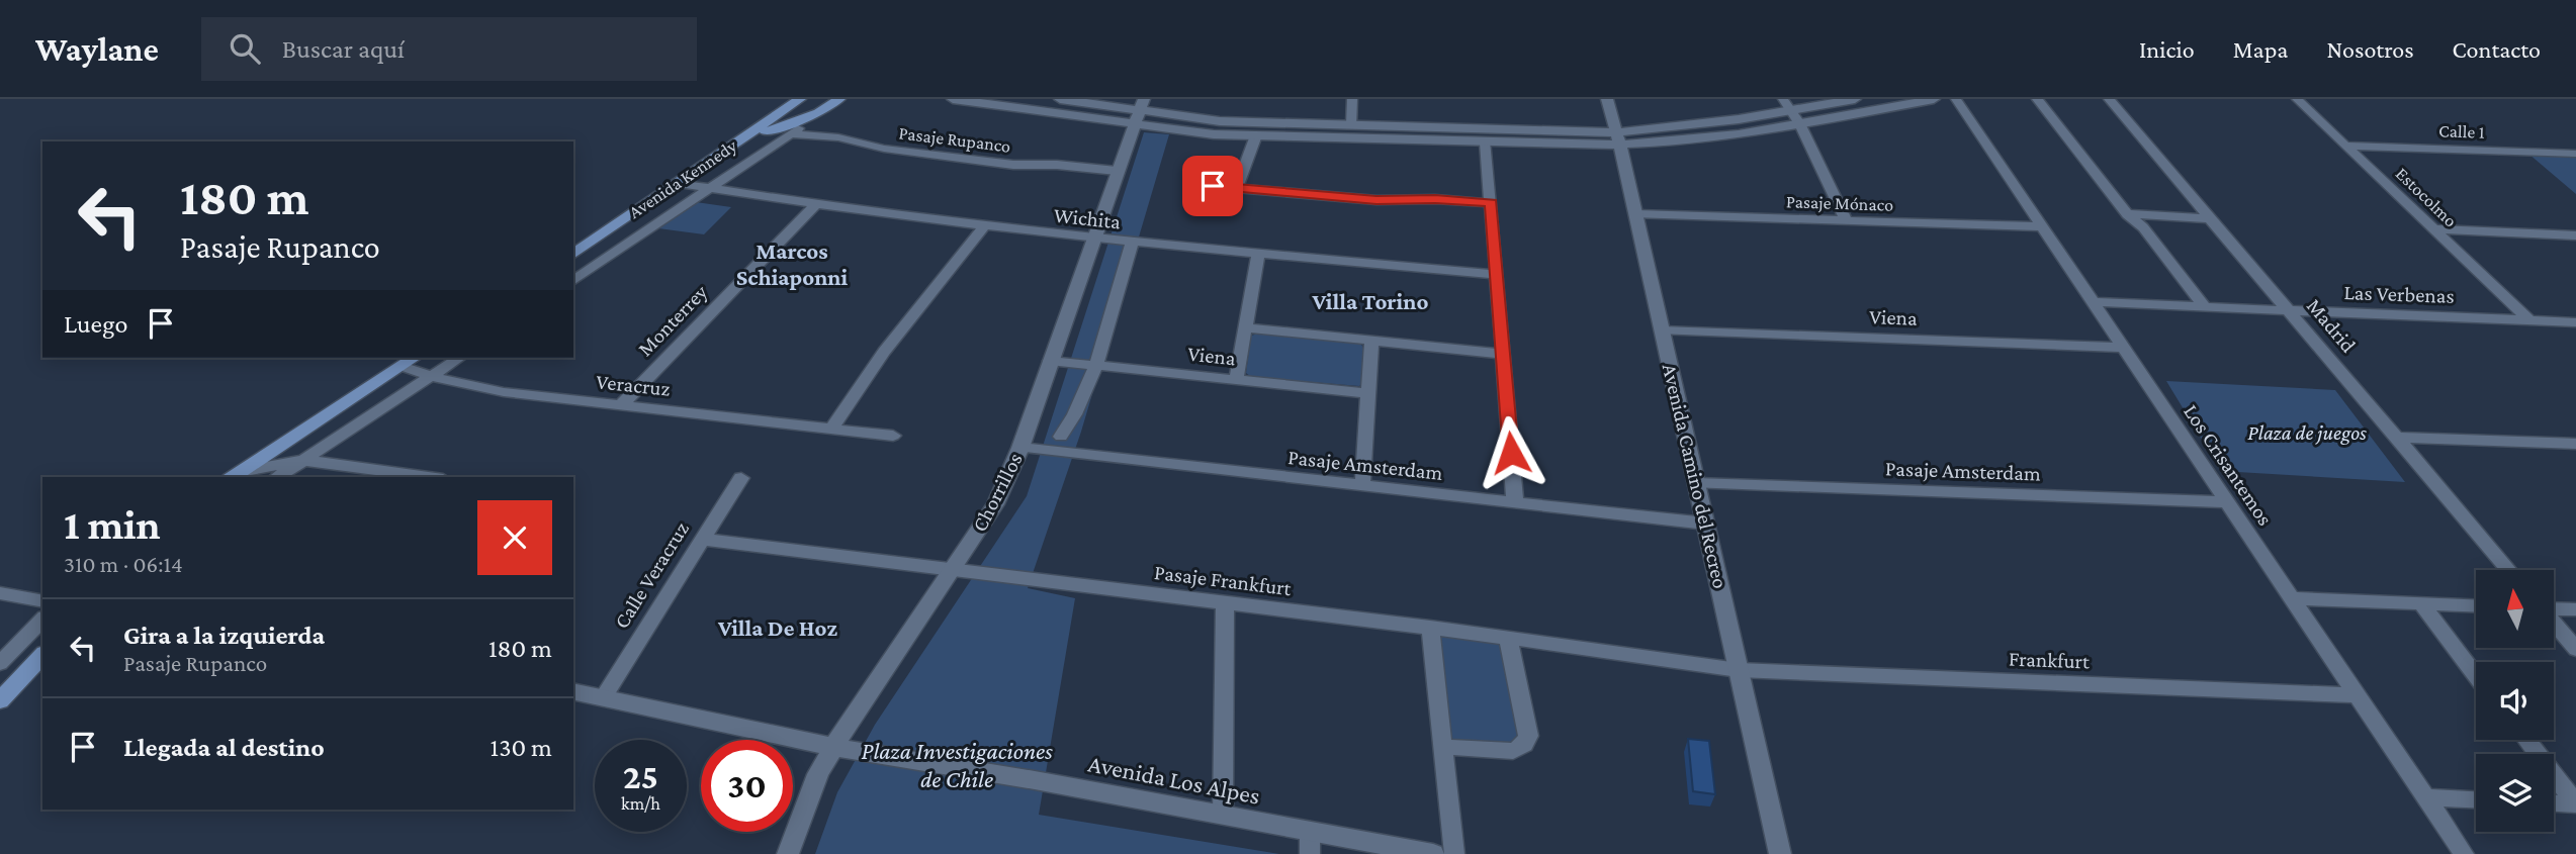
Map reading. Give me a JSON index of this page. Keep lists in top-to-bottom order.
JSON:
{
  "streets": {
    "main road": ["Avenida Kennedy"],
    "street": [
      "Calle 1",
      "Pasaje Rupanco",
      "Estocolmo",
      "Pasaje Mónaco",
      "Wichita",
      "Las Verbenas",
      "Viena",
      "Monterrey",
      "Madrid",
      "Veracruz",
      "Pasaje Amsterdam",
      "Los Crisantemos",
      "Avenida Camino del Recreo",
      "Chorrillos",
      "Calle Veracruz",
      "Pasaje Frankfurt",
      "Frankfurt",
      "Avenida Los Alpes"
    ]
  },
  "crossings": [
    ["Calle 1", "Estocolmo"],
    ["Pasaje Rupanco", "Avenida Kennedy"],
    ["Pasaje Rupanco", "Chorrillos"],
    ["Avenida Kennedy", "Wichita"],
    ["Estocolmo", "Las Verbenas"],
    ["Pasaje Mónaco", "Los Crisantemos"],
    ["Pasaje Mónaco", "Avenida Camino del Recreo"],
    ["Wichita", "Monterrey"],
    ["Wichita", "Chorrillos"],
    ["Las Verbenas", "Madrid"],
    ["Las Verbenas", "Los Crisantemos"],
    ["Viena", "Los Crisantemos"],
    ["Viena", "Avenida Camino del Recreo"],
    ["Viena", "Chorrillos"],
    ["Monterrey", "Veracruz"],
    ["Pasaje Amsterdam", "Los Crisantemos"],
    ["Pasaje Amsterdam", "Avenida Camino del Recreo"],
    ["Pasaje Amsterdam", "Chorrillos"],
    ["Los Crisantemos", "Frankfurt"],
    ["Avenida Camino del Recreo", "Pasaje Frankfurt"],
    ["Avenida Camino del Recreo", "Frankfurt"],
    ["Chorrillos", "Pasaje Frankfurt"],
    ["Chorrillos", "Avenida Los Alpes"],
    ["Calle Veracruz", "Pasaje Frankfurt"],
    ["Calle Veracruz", "Avenida Los Alpes"],
    ["Pasaje Frankfurt", "Frankfurt"]
  ],
  "districts": ["Marcos Schiaponni", "Villa Torino", "Villa De Hoz"],
  "parks": ["Plaza de juegos", "Plaza Investigaciones de Chile"],
  "north": "top",
  "page": {
    "header": "Waylane",
    "search": "Buscar aquí",
    "nav": [
      "Inicio",
      "Mapa",
      "Nosotros",
      "Contacto"
    ],
    "turn": ["180 m", "Pasaje Rupanco"],
    "then": "Luego",
    "heading": ["1 min", "310 m · 06:14"],
    "list": [
      {
        "name": "Gira a la izquierda",
        "note": "Pasaje Rupanco",
        "value": "180 m"
      },
      {
        "name": "Llegada al destino",
        "value": "130 m"
      }
    ],
    "speed": "25 km/h",
    "limit": "30"
  }
}
